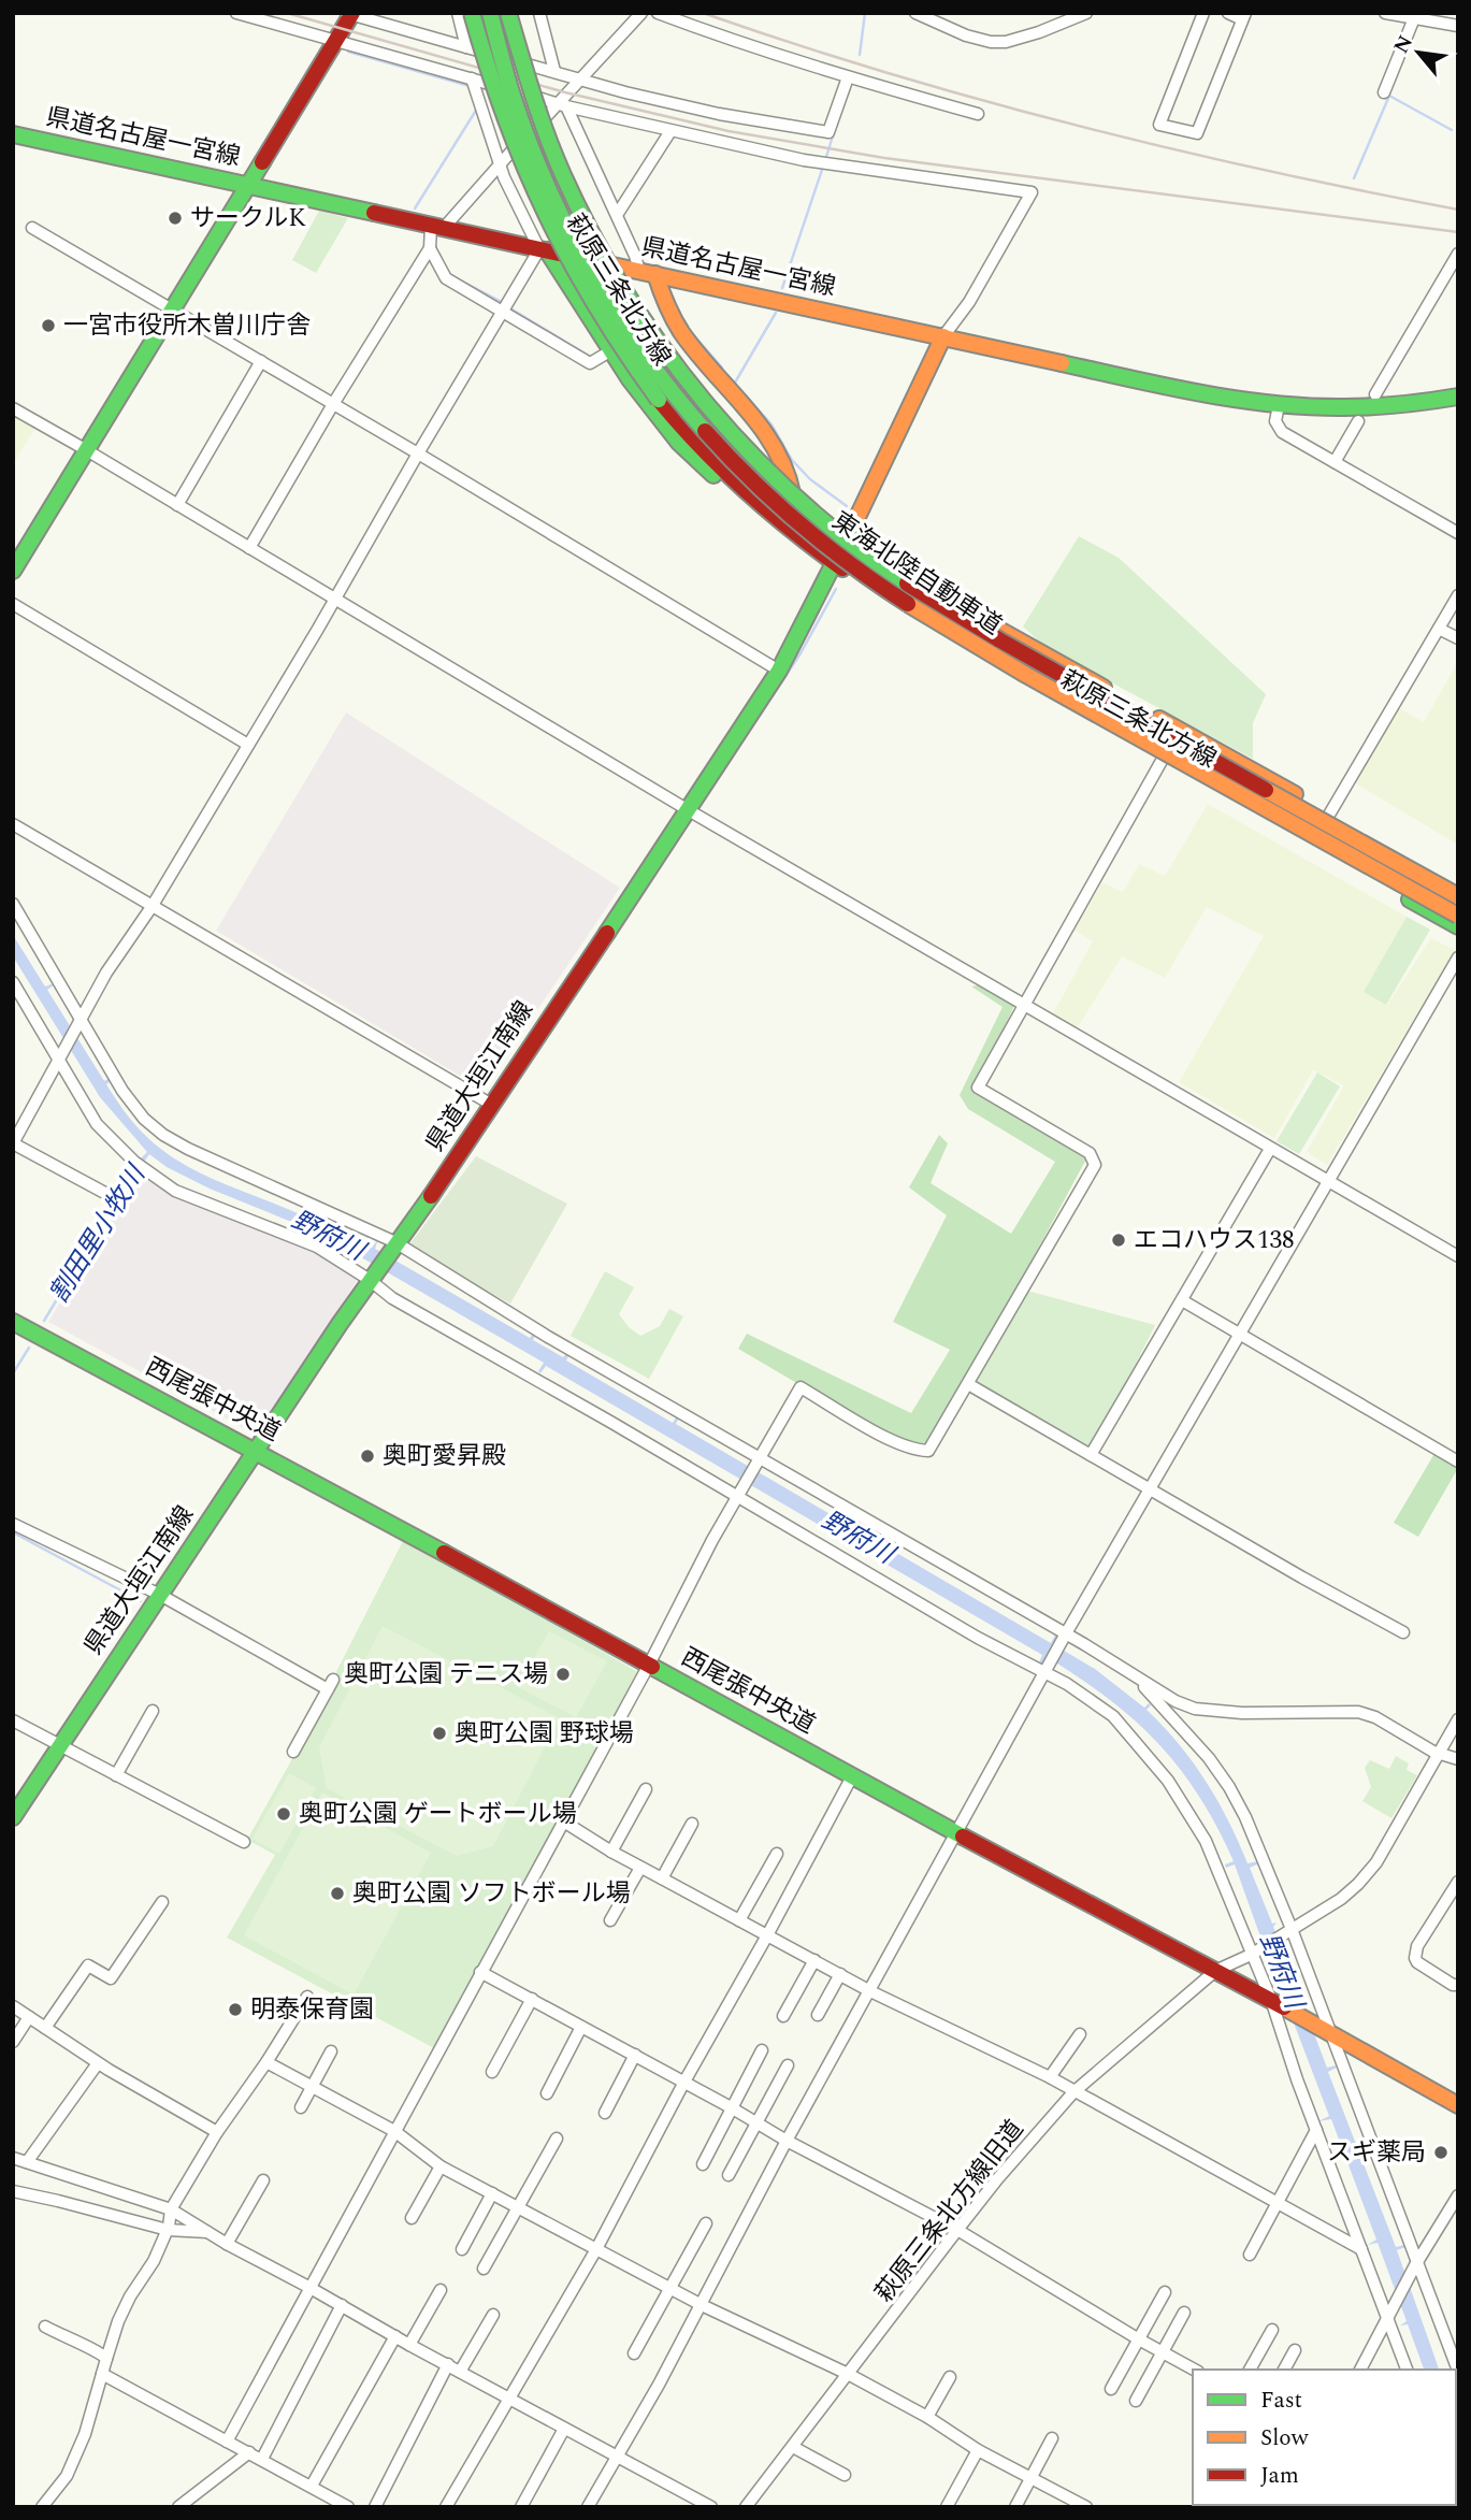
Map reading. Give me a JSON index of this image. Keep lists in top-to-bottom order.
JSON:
{
  "streets": {
    "main road": [
      "県道名古屋一宮線",
      "萩原三条北方線",
      "東海北陸自動車道",
      "県道大垣江南線",
      "西尾張中央道"
    ],
    "street": ["萩原三条北方線旧道"]
  },
  "crossings": [
    ["県道名古屋一宮線", "県道大垣江南線"],
    ["萩原三条北方線", "県道大垣江南線"],
    ["県道大垣江南線", "西尾張中央道"],
    ["西尾張中央道", "萩原三条北方線旧道"]
  ],
  "water": ["割田里小牧川", "野府川"],
  "places": [
    "サークルK",
    "一宮市役所木曽川庁舎",
    "エコハウス138",
    "奥町愛昇殿",
    "奥町公園 テニス場",
    "奥町公園 野球場",
    "奥町公園 ゲートボール場",
    "奥町公園 ソフトボール場",
    "明泰保育園",
    "スギ薬局"
  ],
  "legend": ["Fast", "Slow", "Jam"],
  "north": "top left"
}
